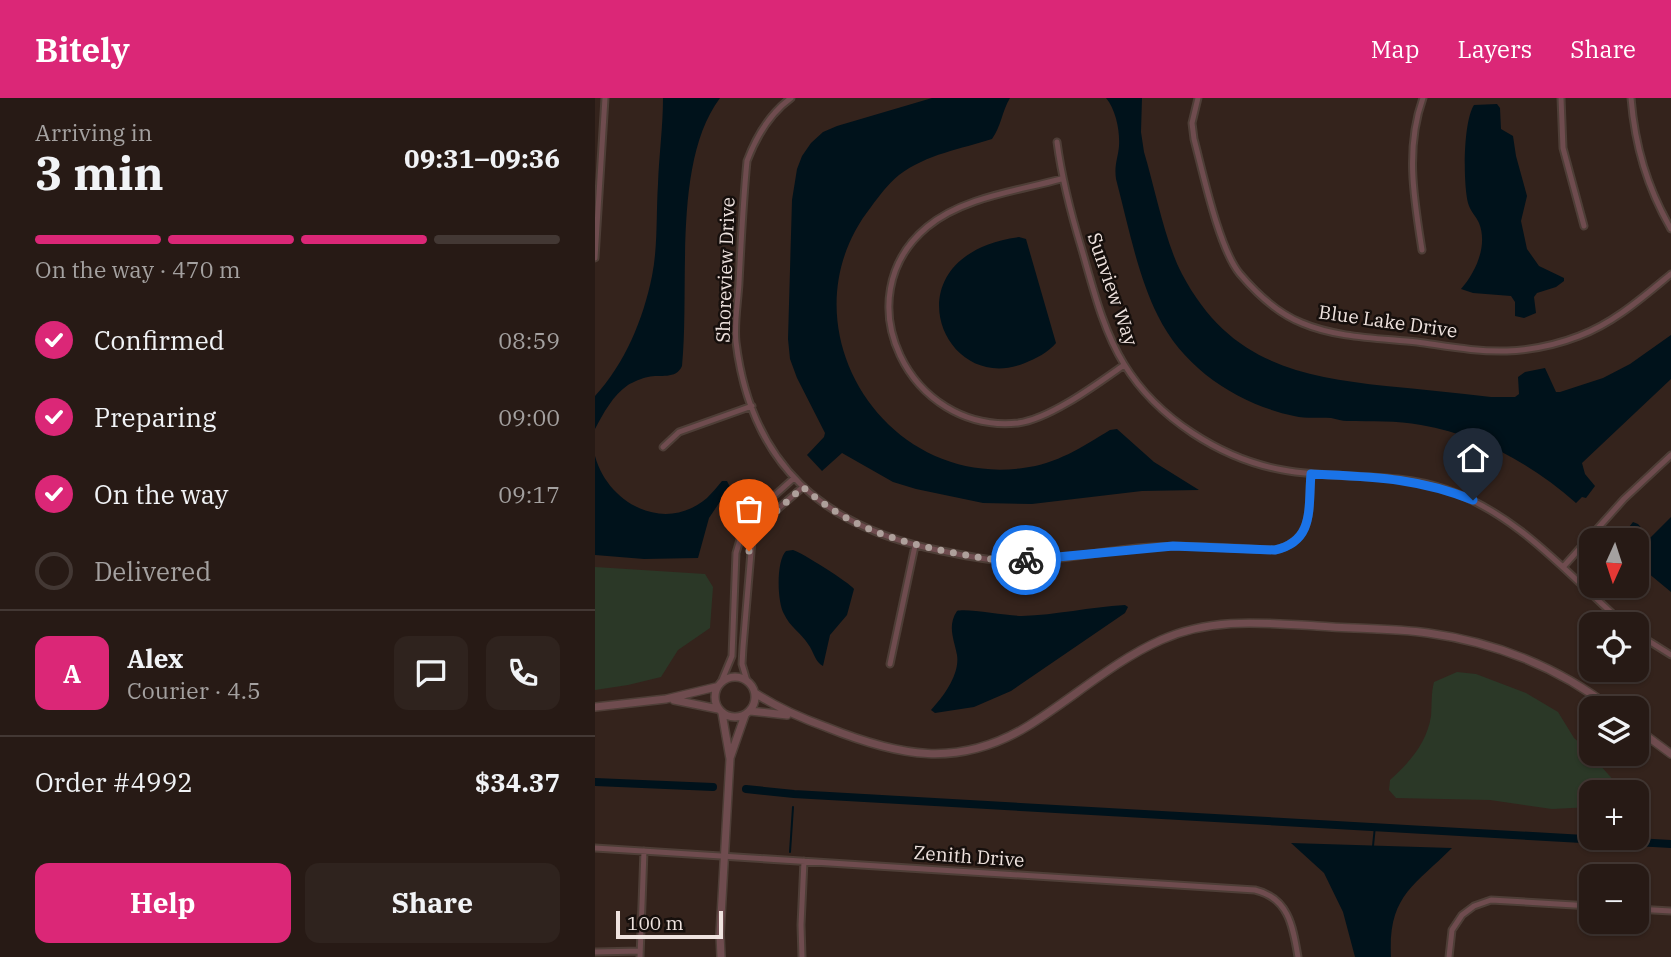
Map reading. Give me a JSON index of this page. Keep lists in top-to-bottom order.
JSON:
{
  "streets": {
    "street": [
      "Shoreview Drive",
      "Sunview Way",
      "Blue Lake Drive",
      "Zenith Drive"
    ]
  },
  "crossings": [
    ["Shoreview Drive", "Sunview Way"]
  ],
  "scale_bar": "100 m",
  "north": "bottom",
  "page": {
    "header": "Bitely",
    "nav": ["Map", "Layers", "Share"],
    "heading": ["3 min", "Arriving in", "09:31–09:36"],
    "panel": [
      "Alex",
      "Courier · 4.5",
      "Order #4992",
      "$34.37"
    ],
    "bar": "On the way · 470 m",
    "list": [
      ["Confirmed", "08:59"],
      ["Preparing", "09:00"],
      ["On the way", "09:17"],
      "Delivered"
    ],
    "map_buttons": ["+", "−"],
    "round": "A",
    "buttons": ["Help", "Share"],
    "scale": "100 m"
  }
}
